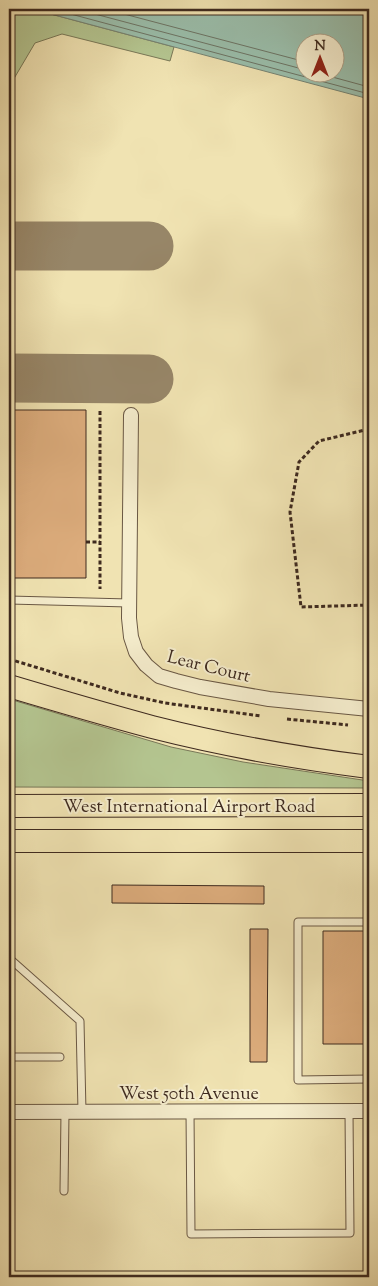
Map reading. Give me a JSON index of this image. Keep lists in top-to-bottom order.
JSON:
{
  "streets": {
    "main road": ["West International Airport Road"],
    "street": ["Lear Court", "West 50th Avenue"]
  },
  "north": "top"
}
